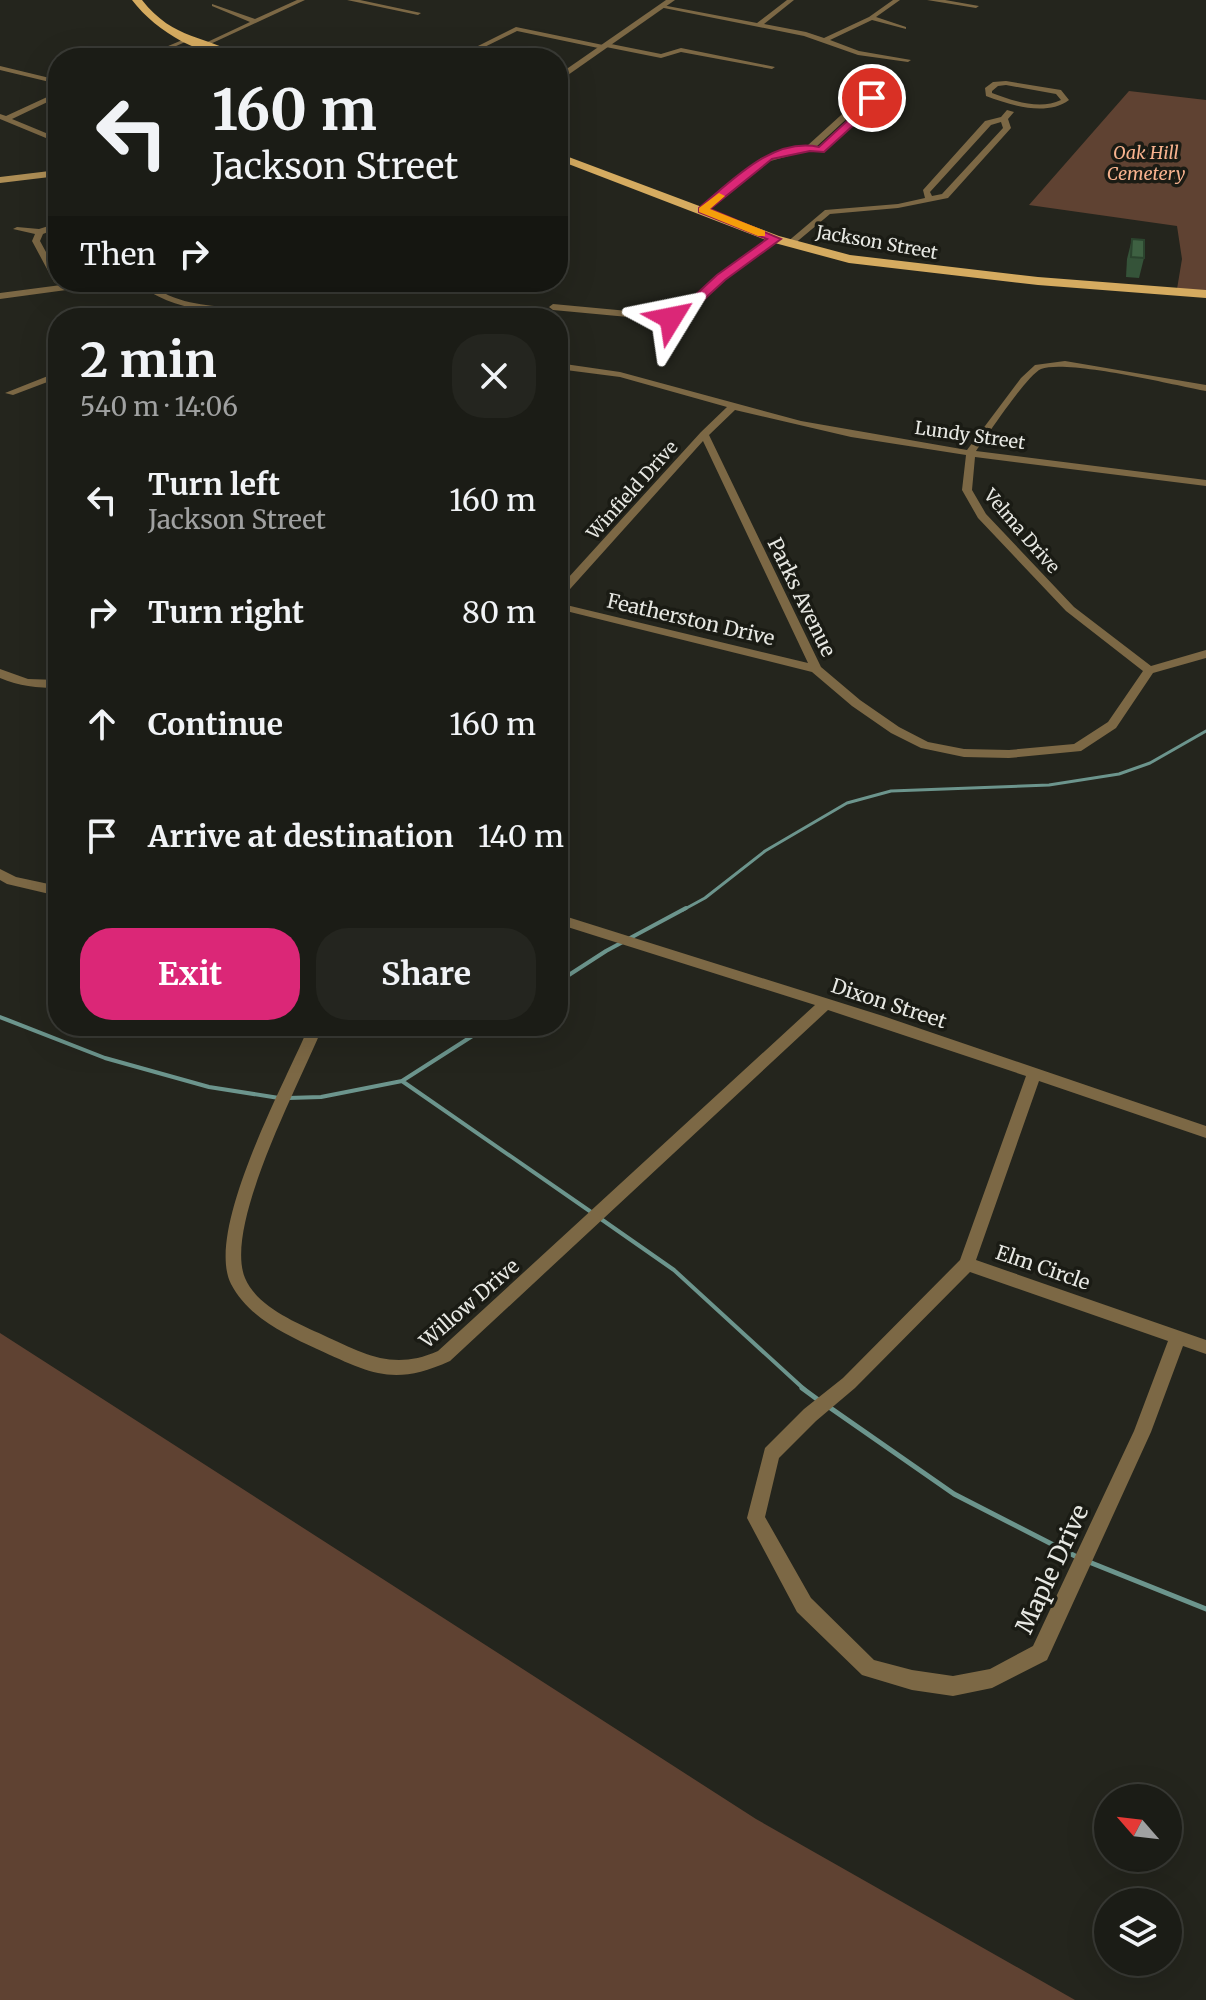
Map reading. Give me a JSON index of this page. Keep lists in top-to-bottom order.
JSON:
{
  "streets": {
    "main road": ["Jackson Street"],
    "street": [
      "Lundy Street",
      "Winfield Drive",
      "Velma Drive",
      "Parks Avenue",
      "Featherston Drive",
      "Dixon Street",
      "Elm Circle",
      "Willow Drive",
      "Maple Drive"
    ]
  },
  "crossings": [
    ["Lundy Street", "Winfield Drive"],
    ["Lundy Street", "Velma Drive"],
    ["Winfield Drive", "Parks Avenue"],
    ["Velma Drive", "Parks Avenue"],
    ["Parks Avenue", "Featherston Drive"],
    ["Dixon Street", "Elm Circle"],
    ["Dixon Street", "Willow Drive"],
    ["Elm Circle", "Maple Drive"]
  ],
  "parks": ["Oak Hill Cemetery"],
  "north": "top left",
  "page": {
    "turn": ["160 m", "Jackson Street"],
    "then": "Then",
    "heading": ["2 min", "540 m · 14:06"],
    "list": [
      {
        "name": "Turn left",
        "note": "Jackson Street",
        "value": "160 m"
      },
      {
        "name": "Turn right",
        "value": "80 m"
      },
      {
        "name": "Continue",
        "value": "160 m"
      },
      {
        "name": "Arrive at destination",
        "value": "140 m"
      }
    ],
    "buttons": ["Exit", "Share"]
  }
}
